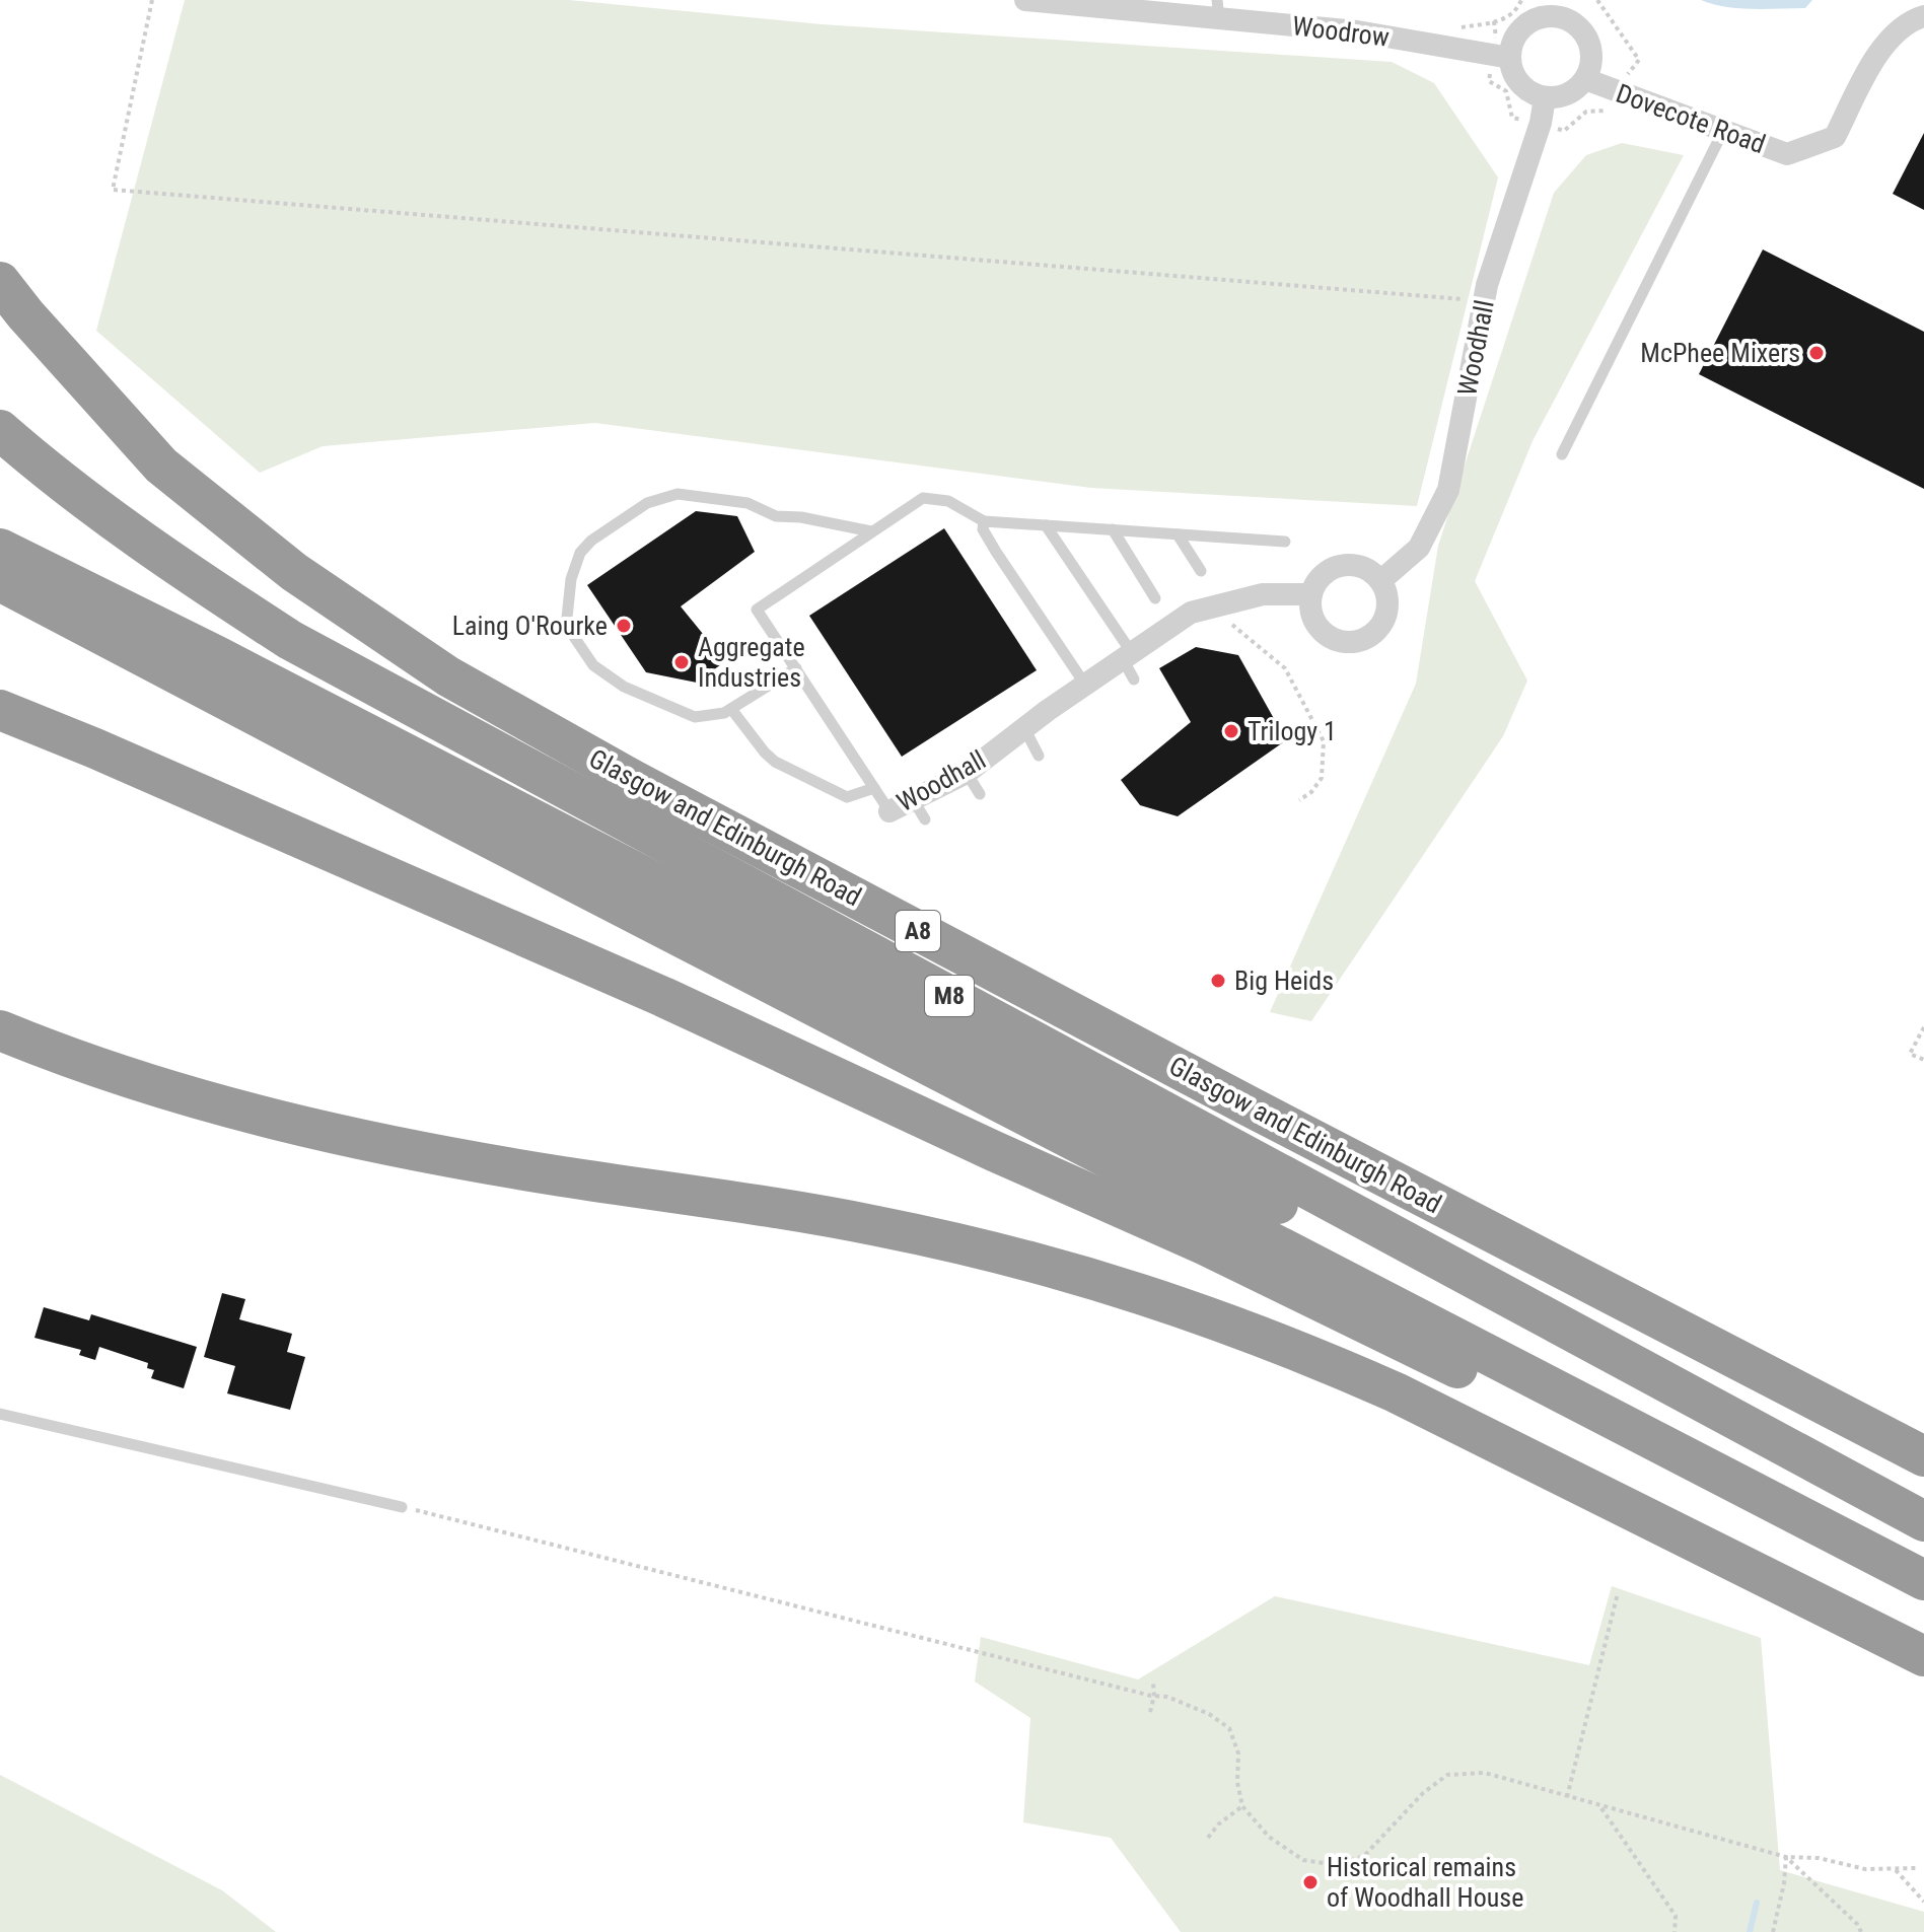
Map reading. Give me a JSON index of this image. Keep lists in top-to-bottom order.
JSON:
{
  "streets": {
    "highway": ["Glasgow and Edinburgh Road", "A8", "M8"],
    "street": ["Woodrow", "Dovecote Road", "Woodhall"]
  },
  "crossings": [
    ["Woodrow", "Dovecote Road"],
    ["Woodrow", "Woodhall"],
    ["Dovecote Road", "Woodhall"]
  ],
  "places": [
    "McPhee Mixers",
    "Laing O'Rourke",
    "Aggregate Industries",
    "Trilogy 1",
    "Big Heids",
    "Historical remains of Woodhall House"
  ]
}
